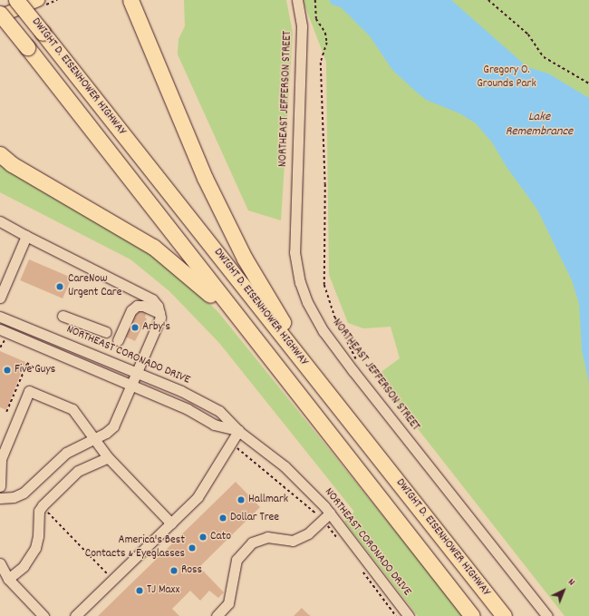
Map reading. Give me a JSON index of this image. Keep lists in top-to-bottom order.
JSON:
{
  "streets": {
    "highway": ["DWIGHT D. EISENHOWER HIGHWAY"],
    "street": ["NORTHEAST JEFFERSON STREET", "NORTHEAST CORONADO DRIVE"]
  },
  "water": ["Lake Remembrance"],
  "parks": ["Gregory O. Grounds Park"],
  "places": [
    "CareNow Urgent Care",
    "Arby's",
    "Five Guys",
    "Hallmark",
    "Dollar Tree",
    "Cato",
    "America's Best Contacts & Eyeglasses",
    "Ross",
    "TJ Maxx"
  ],
  "north": "top right"
}
